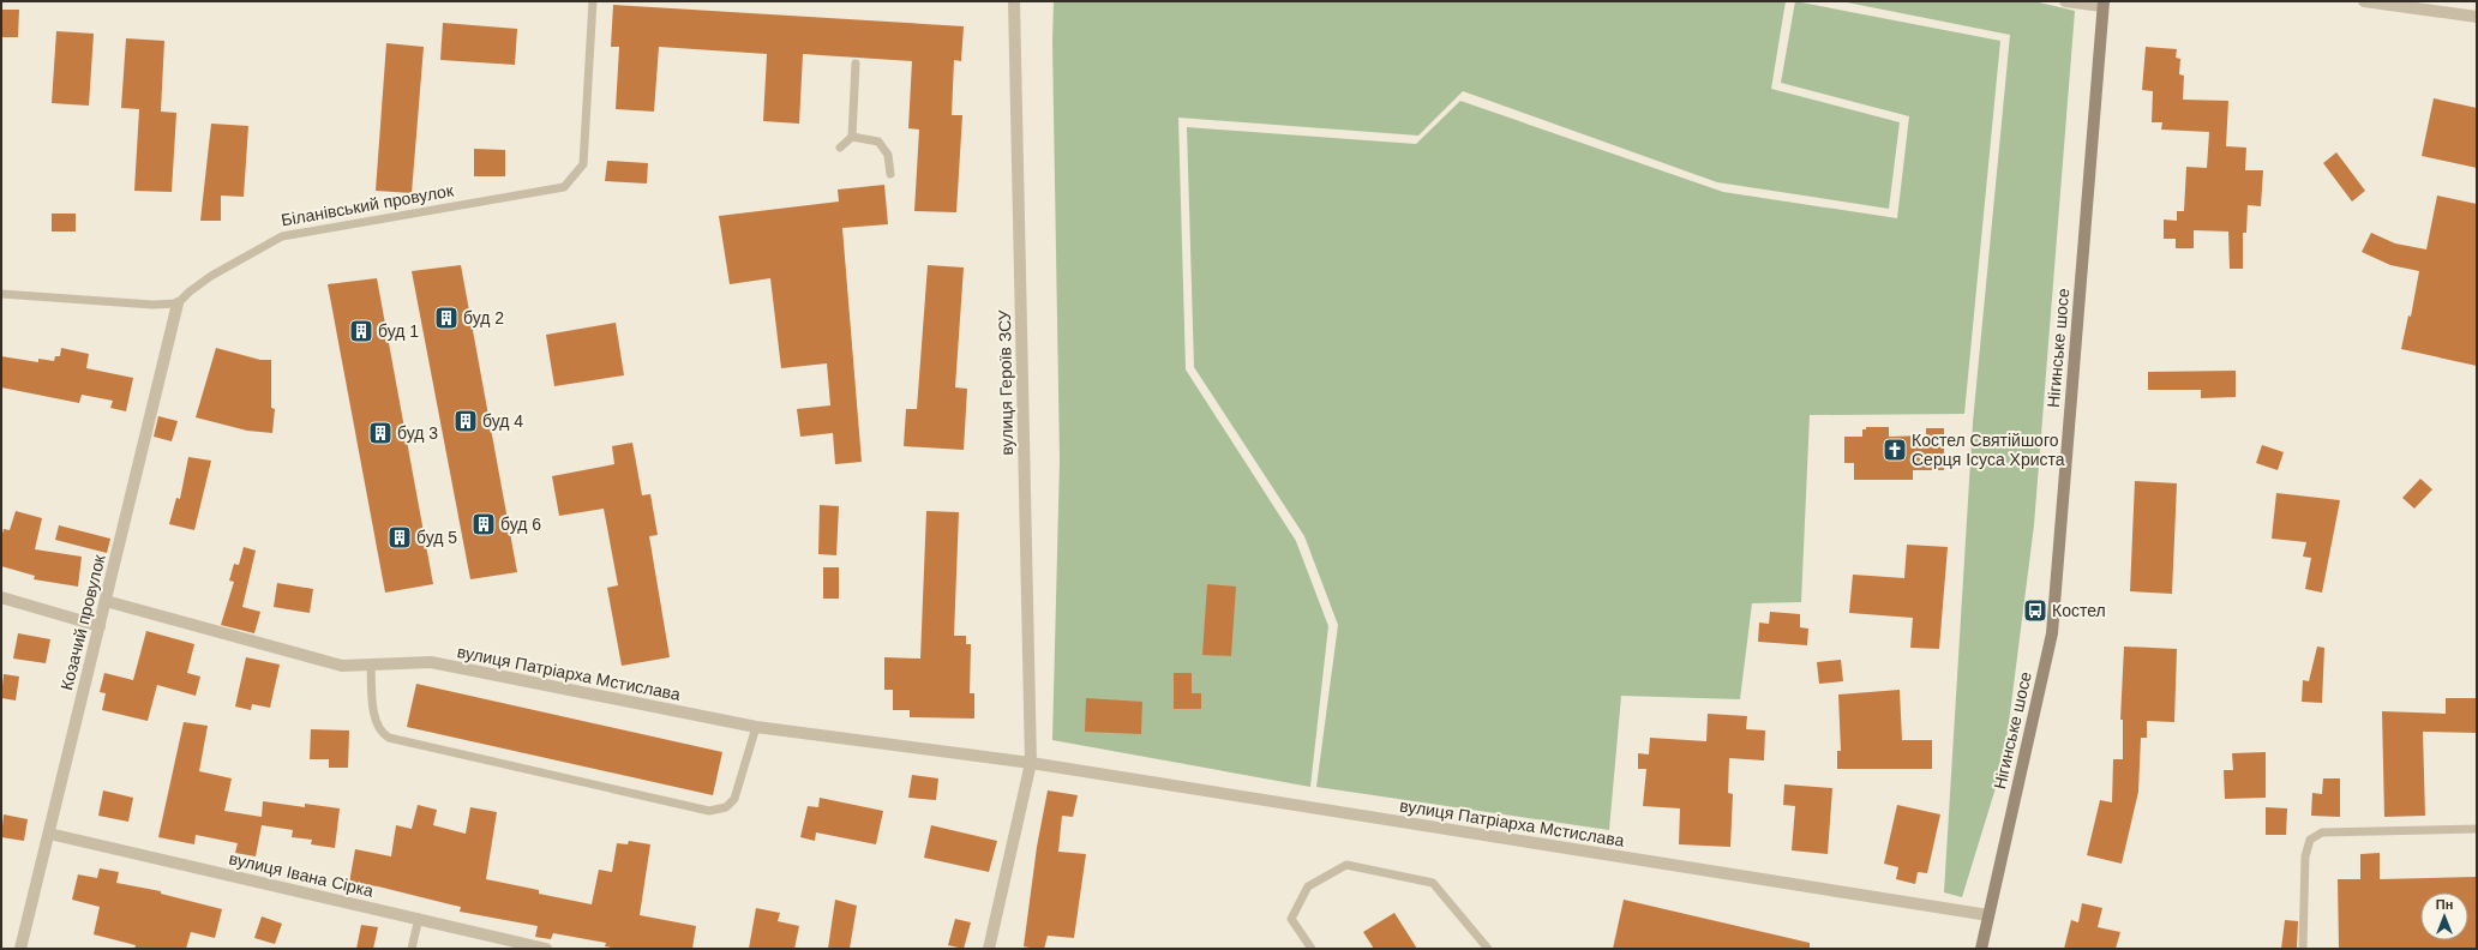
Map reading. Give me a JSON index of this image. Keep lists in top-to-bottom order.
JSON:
{
  "streets": {
    "main road": ["Нігинське шосе"],
    "street": [
      "вулиця Героїв ЗСУ",
      "Козачий провулок",
      "вулиця Патріарха Мстислава",
      "вулиця Івана Сірка"
    ],
    "lane": ["Біланівський провулок"]
  },
  "crossings": [
    ["Біланівський провулок", "Козачий провулок"],
    ["Нігинське шосе", "вулиця Патріарха Мстислава"],
    ["вулиця Героїв ЗСУ", "вулиця Патріарха Мстислава"],
    ["Козачий провулок", "вулиця Патріарха Мстислава"],
    ["Козачий провулок", "вулиця Івана Сірка"]
  ],
  "places": {
    "building": [
      "буд 2",
      "буд 1",
      "буд 4",
      "буд 3",
      "буд 6",
      "буд 5"
    ],
    "church": ["Костел Святійшого Серця Ісуса Христа"],
    "bus stop": ["Костел"]
  },
  "north": "top"
}
